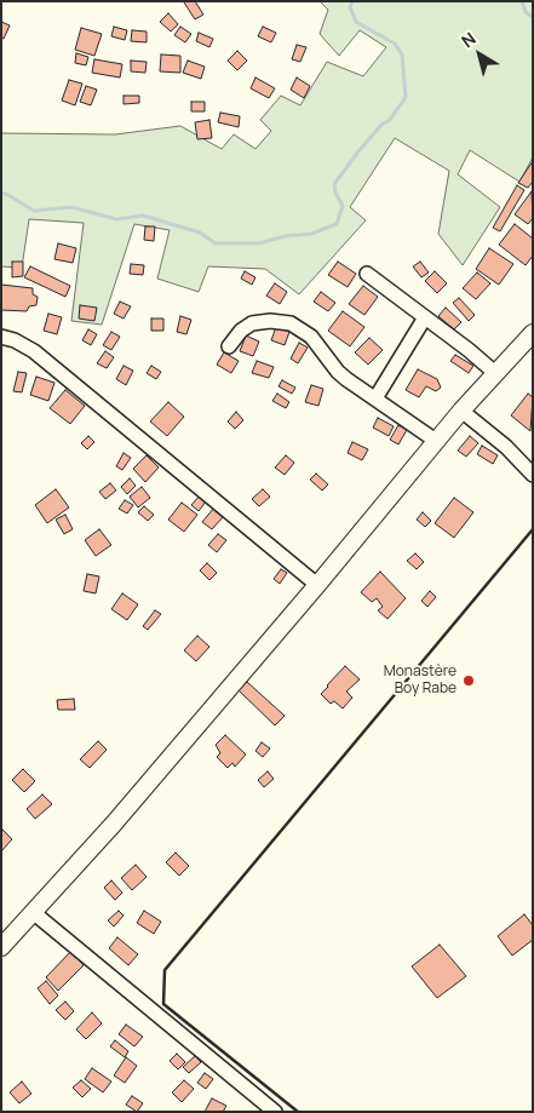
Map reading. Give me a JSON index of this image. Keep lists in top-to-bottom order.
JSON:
{
  "places": ["Monastère Boy Rabe"],
  "north": "top left"
}
